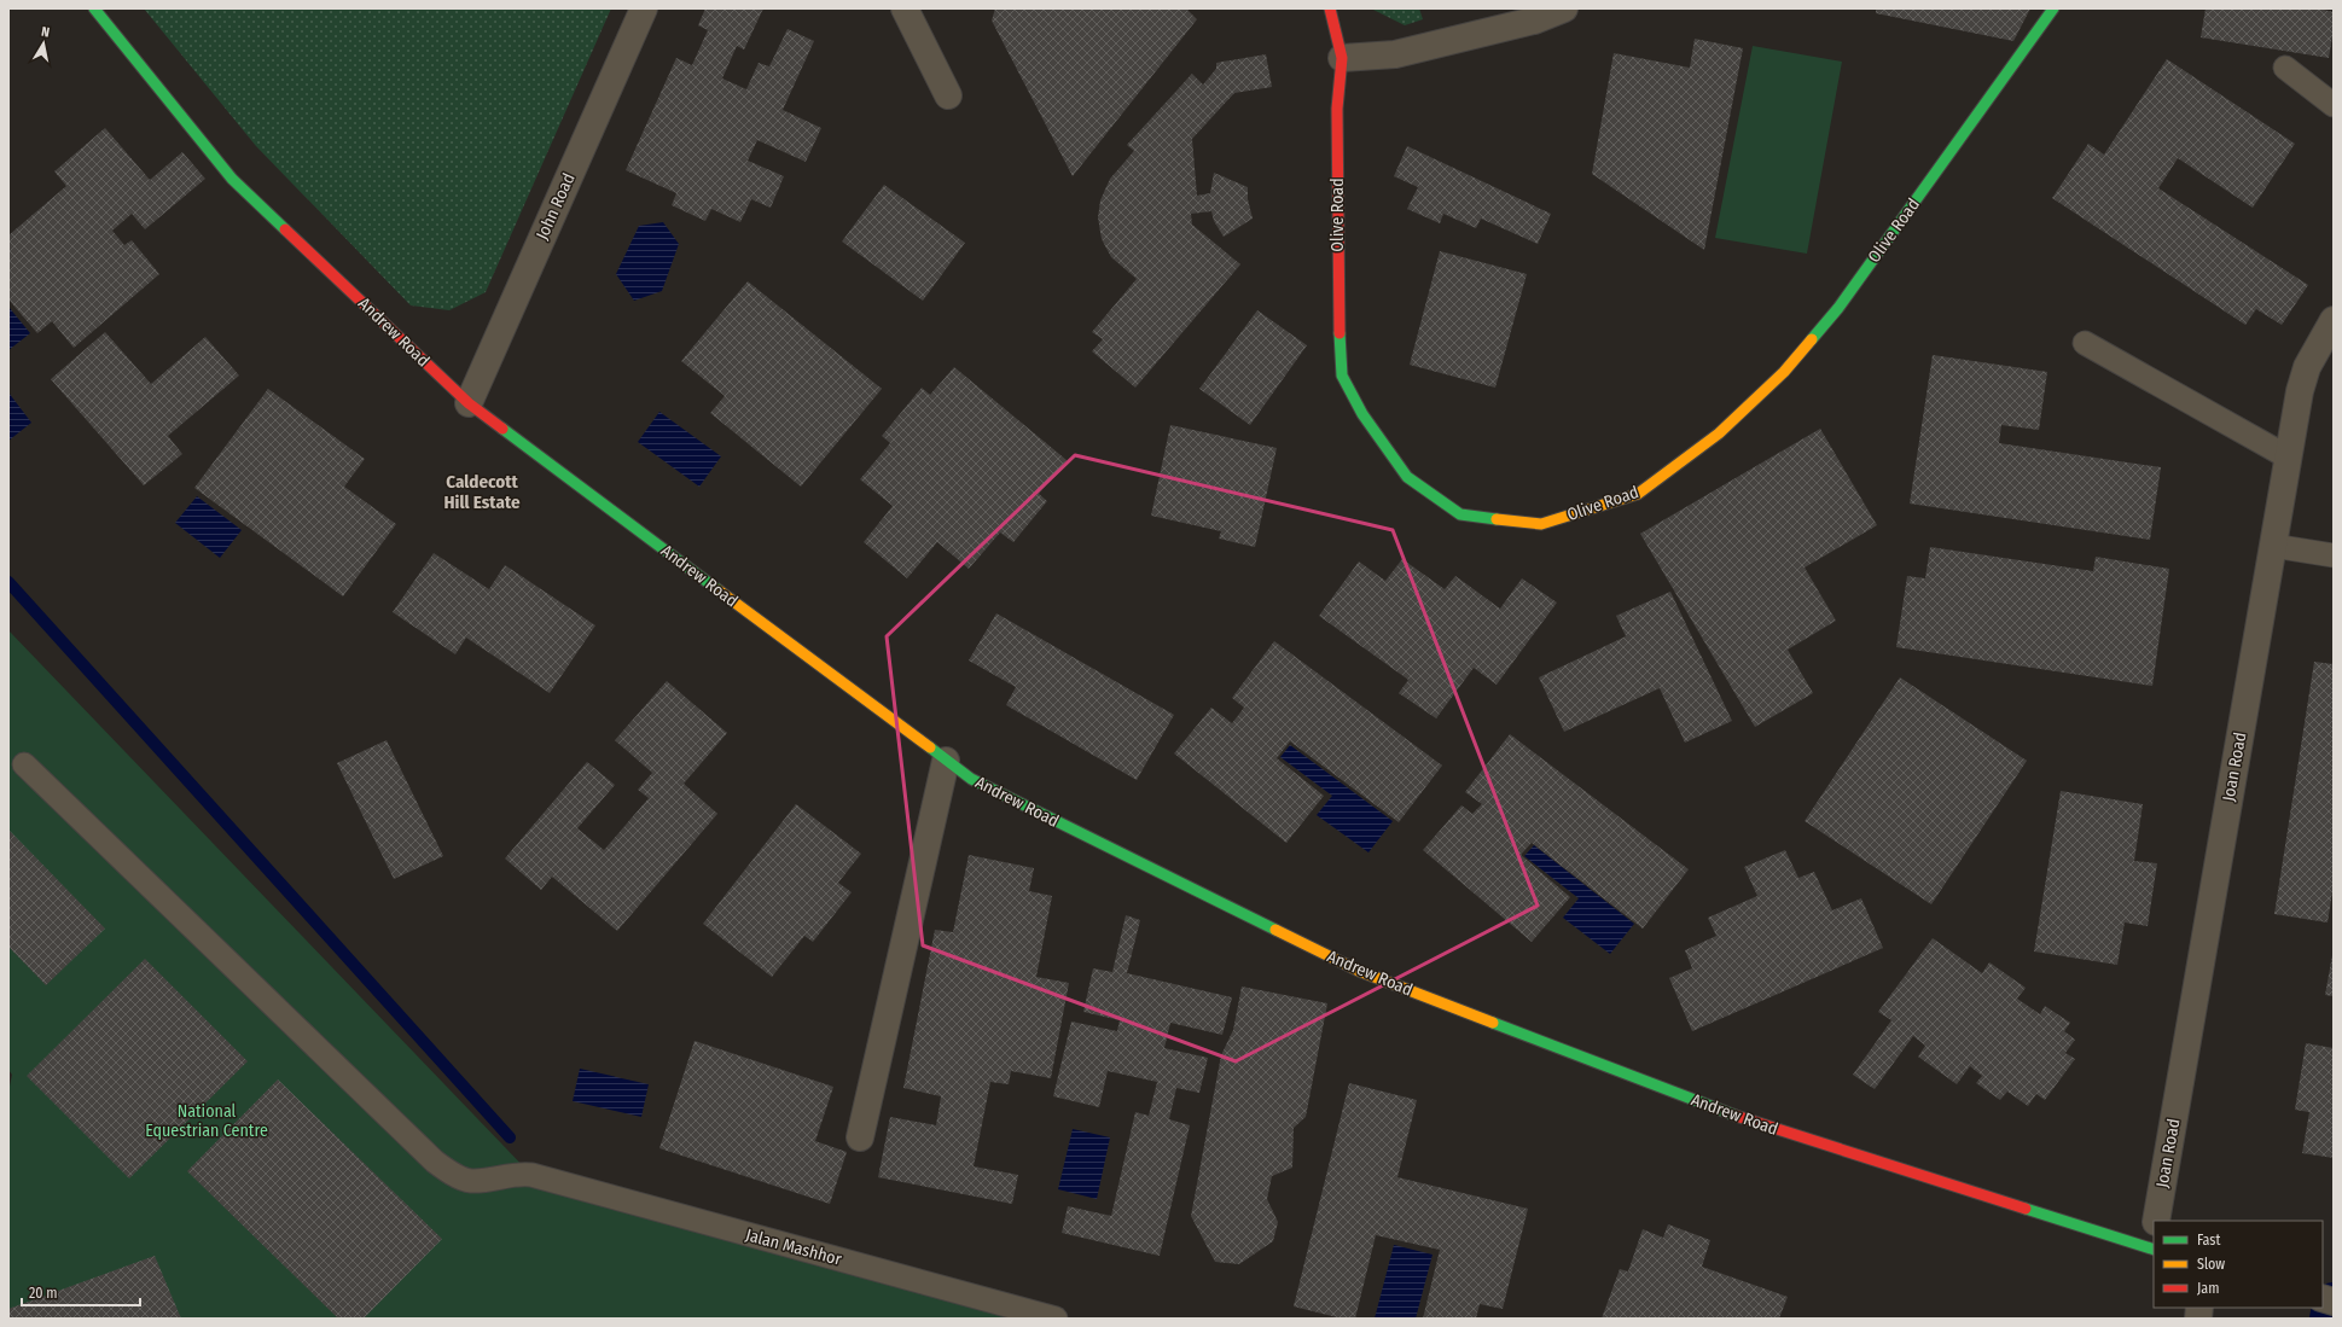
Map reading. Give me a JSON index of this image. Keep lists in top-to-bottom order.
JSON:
{
  "streets": {
    "street": [
      "John Road",
      "Olive Road",
      "Andrew Road",
      "Joan Road"
    ],
    "lane": ["Jalan Mashhor"]
  },
  "crossings": [
    ["John Road", "Andrew Road"]
  ],
  "districts": ["Caldecott Hill Estate"],
  "parks": ["National Equestrian Centre"],
  "legend": ["Fast", "Slow", "Jam"],
  "scale_bar": "20 m",
  "north": "top"
}
